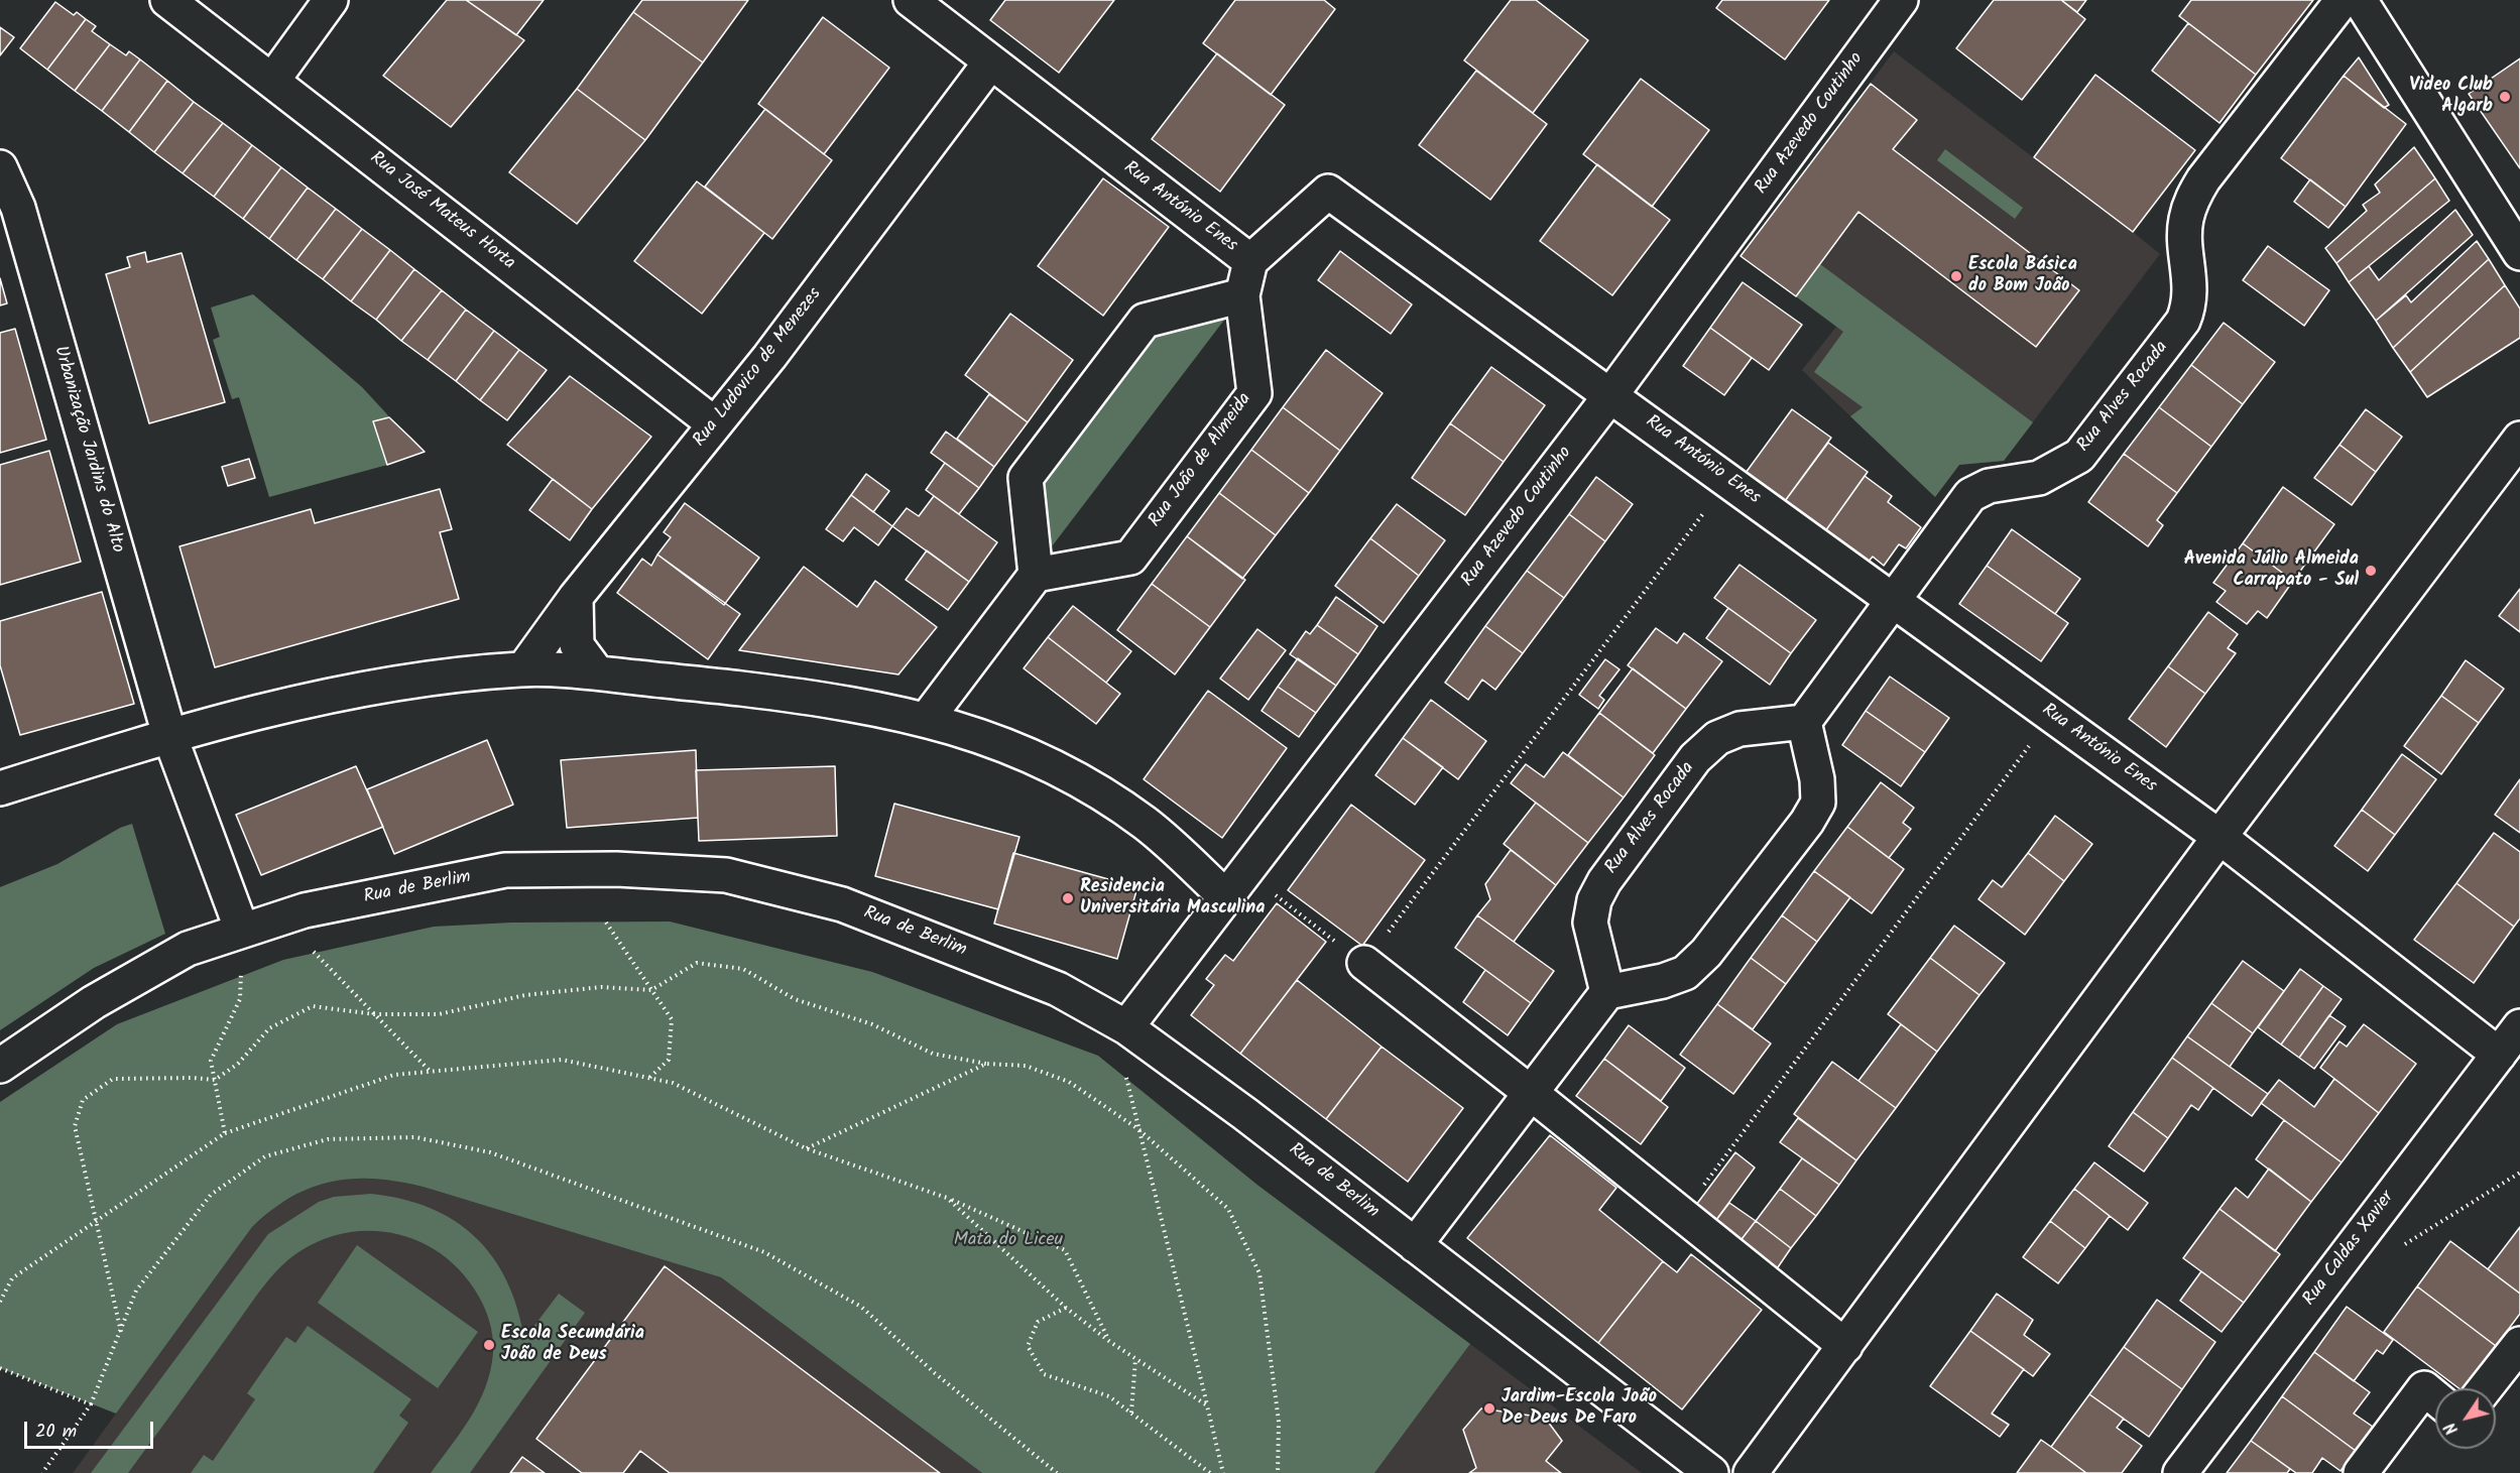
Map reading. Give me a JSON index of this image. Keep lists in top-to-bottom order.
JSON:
{
  "streets": {
    "street": [
      "Rua Azevedo Coutinho",
      "Rua António Enes",
      "Rua José Mateus Horta",
      "Rua Ludovico de Menezes",
      "Rua Alves Rocada",
      "Urbanização Jardins do Alto",
      "Rua João de Almeida",
      "Rua de Berlim",
      "Rua Caldas Xavier"
    ]
  },
  "crossings": [
    ["Rua Azevedo Coutinho", "Rua António Enes"],
    ["Rua Azevedo Coutinho", "Rua de Berlim"],
    ["Rua António Enes", "Rua Ludovico de Menezes"],
    ["Rua António Enes", "Rua Alves Rocada"],
    ["Rua António Enes", "Rua Caldas Xavier"],
    ["Rua José Mateus Horta", "Rua Ludovico de Menezes"],
    ["Urbanização Jardins do Alto", "Rua de Berlim"]
  ],
  "parks": ["Mata do Liceu"],
  "places": [
    "Video Club Algarb",
    "Escola Básica do Bom João",
    "Avenida Júlio Almeida Carrapato - Sul",
    "Residencia Universitária Masculina",
    "Escola Secundária João de Deus",
    "Jardim-Escola João De Deus De Faro"
  ],
  "scale_bar": "20 m",
  "north": "bottom left"
}
